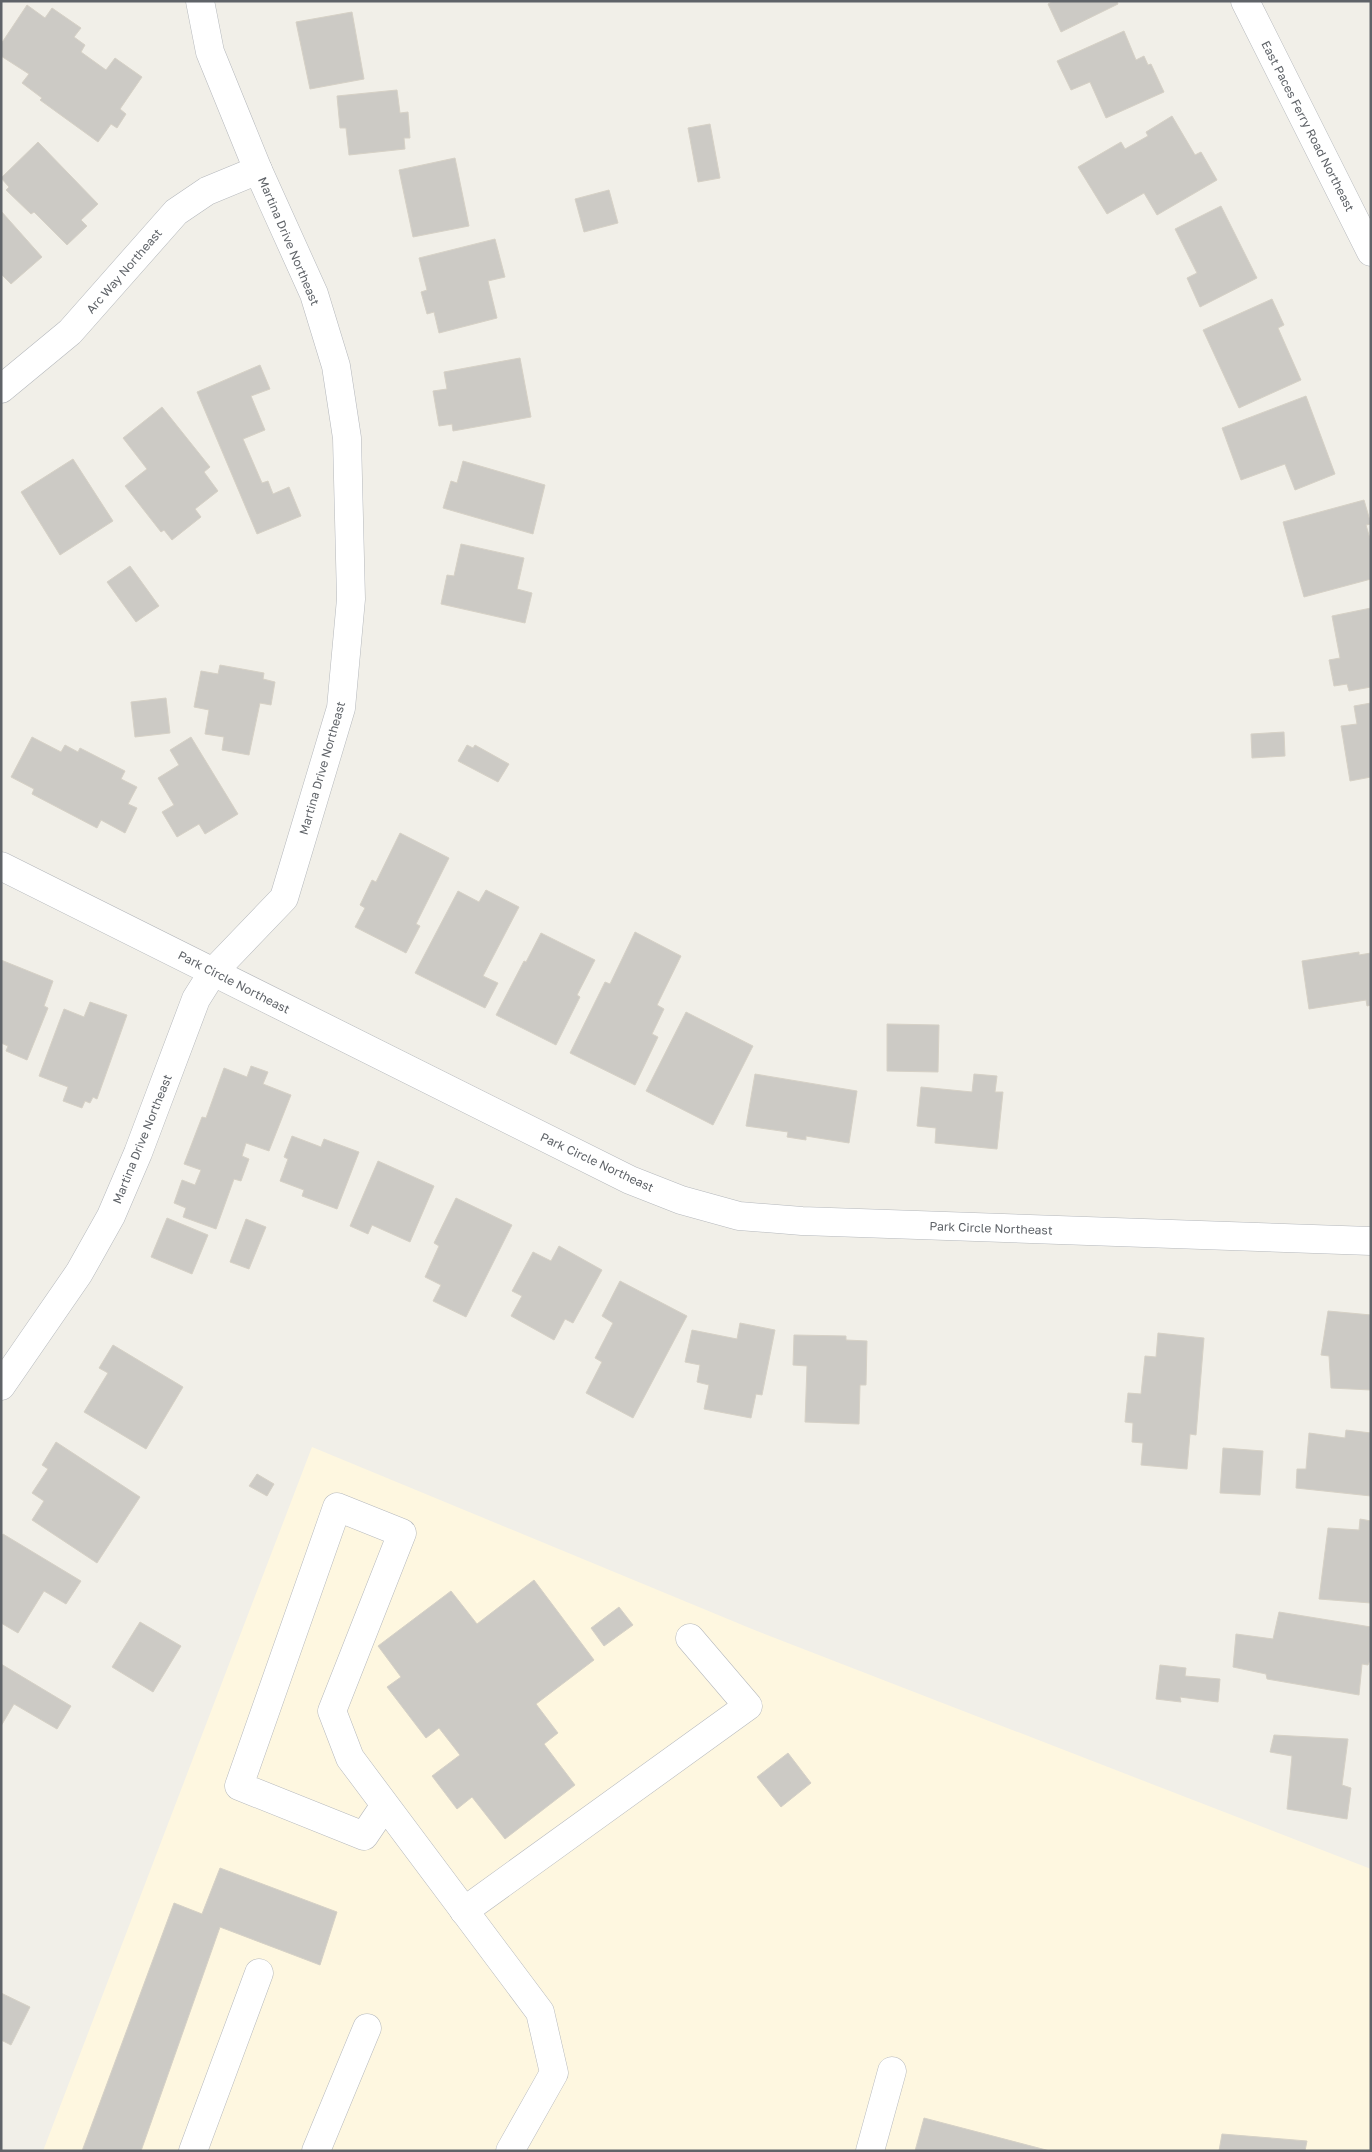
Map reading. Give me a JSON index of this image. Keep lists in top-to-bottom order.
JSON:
{
  "streets": {
    "street": [
      "East Paces Ferry Road Northeast",
      "Martina Drive Northeast",
      "Arc Way Northeast",
      "Park Circle Northeast"
    ]
  },
  "crossings": [
    ["Martina Drive Northeast", "Arc Way Northeast"],
    ["Martina Drive Northeast", "Park Circle Northeast"]
  ]
}
